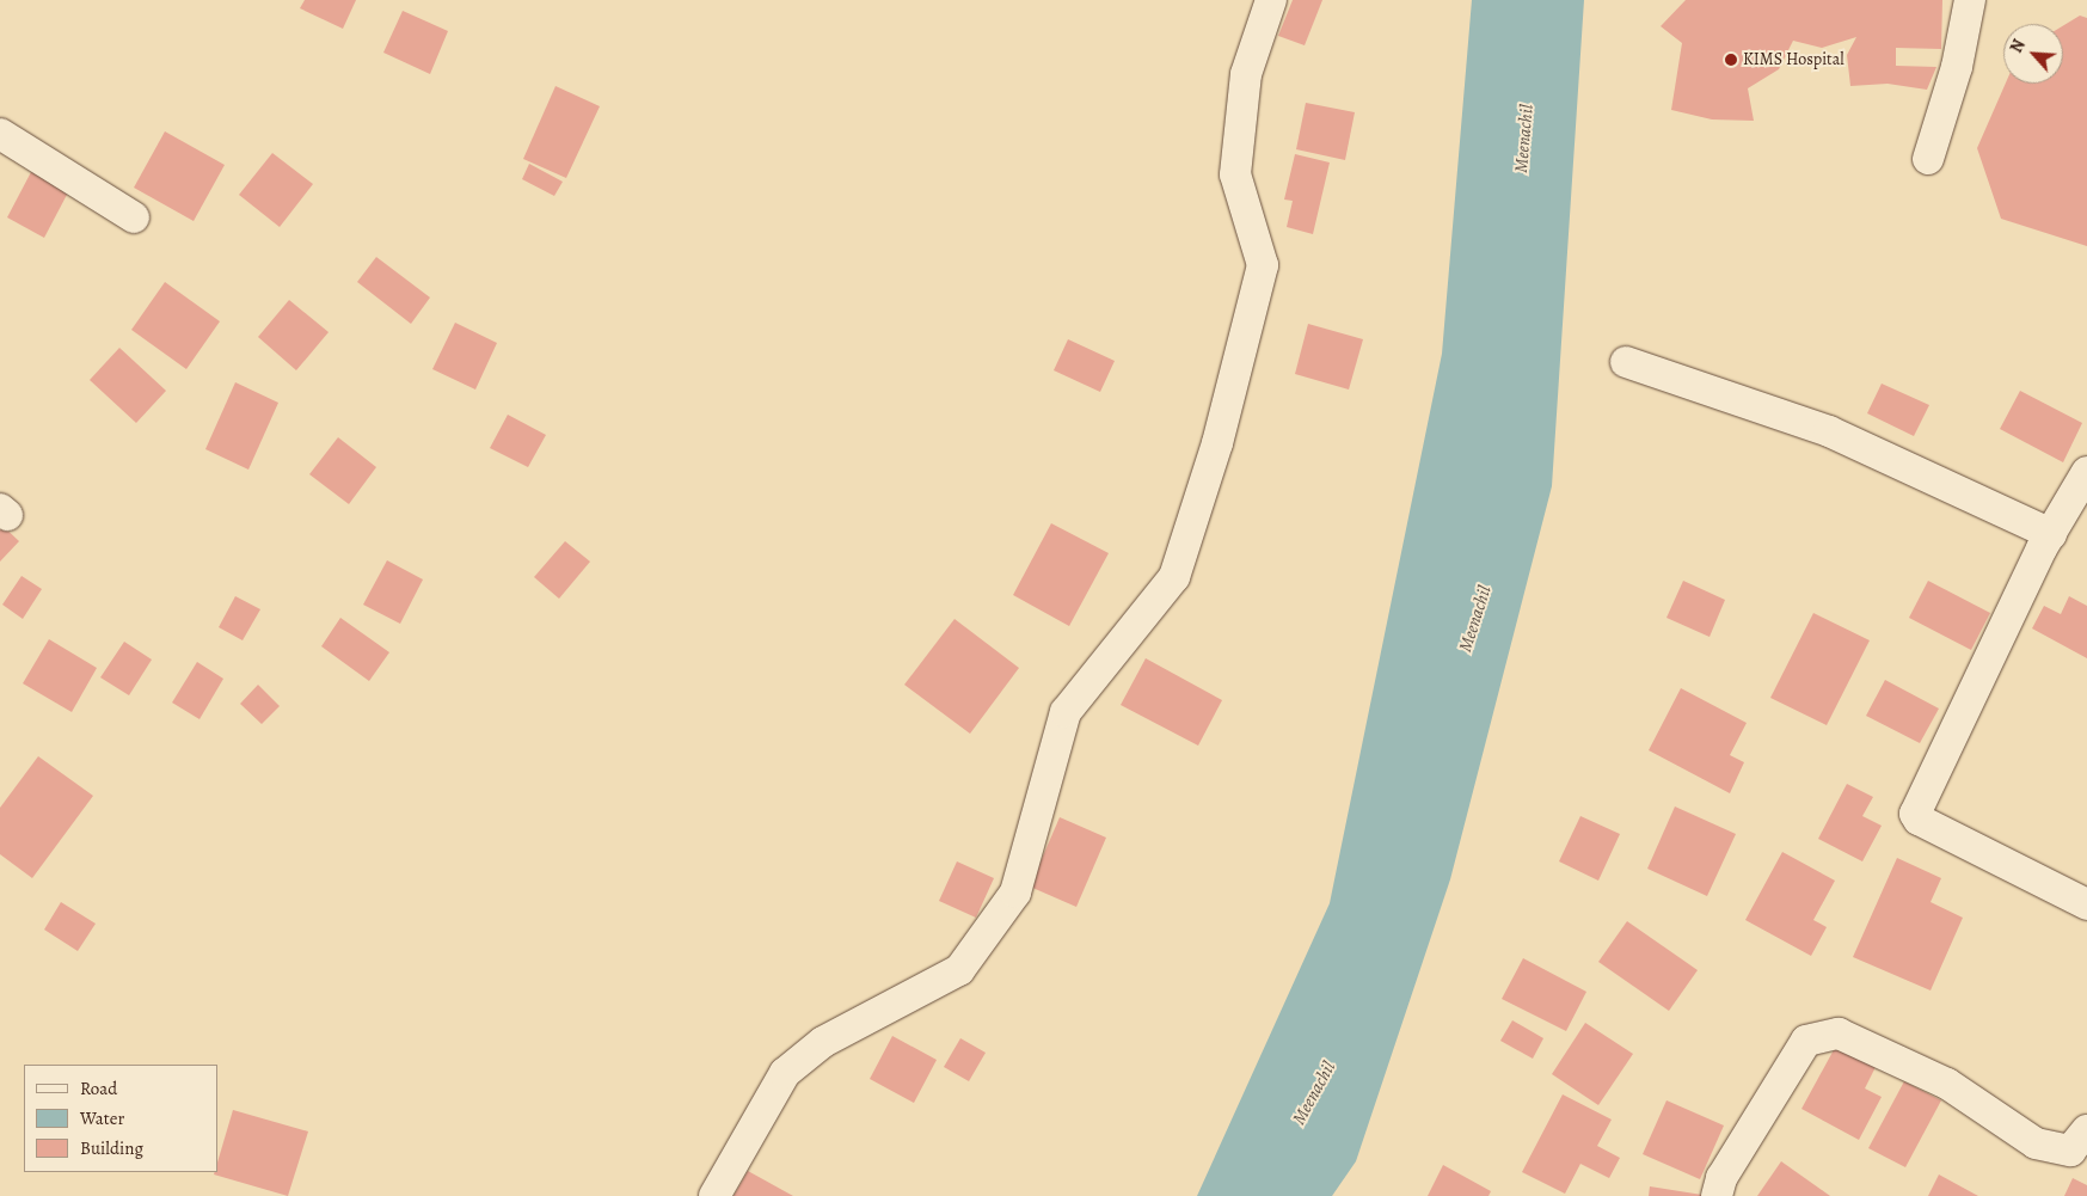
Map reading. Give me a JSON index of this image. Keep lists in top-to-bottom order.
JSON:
{
  "water": ["Meenachil"],
  "places": ["KIMS Hospital"],
  "legend": ["Road", "Water", "Building"],
  "north": "top left"
}
